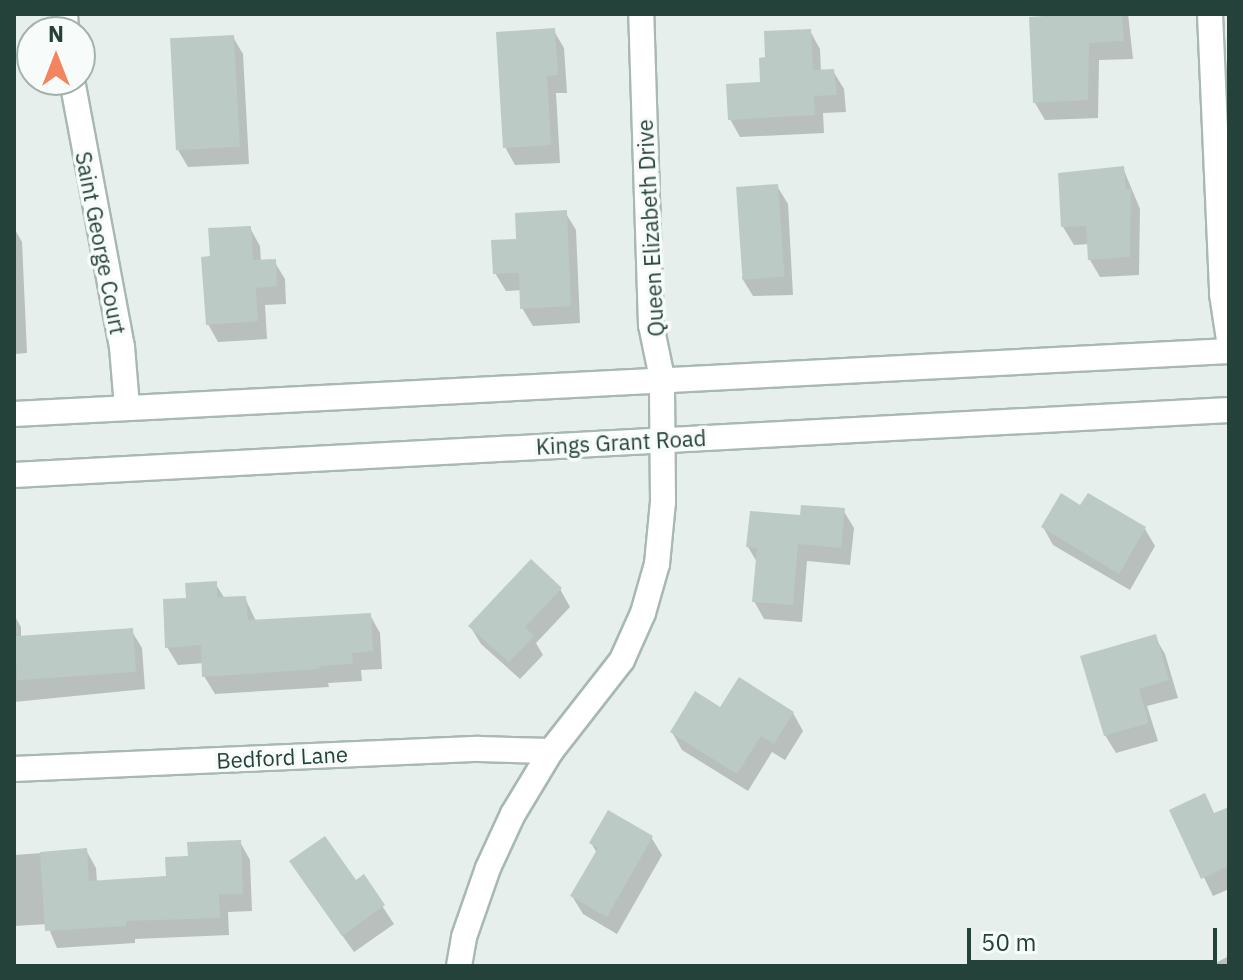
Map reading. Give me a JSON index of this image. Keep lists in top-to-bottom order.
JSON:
{
  "streets": {
    "street": [
      "Queen Elizabeth Drive",
      "Saint George Court",
      "Kings Grant Road",
      "Bedford Lane"
    ]
  },
  "crossings": [
    ["Queen Elizabeth Drive", "Kings Grant Road"],
    ["Queen Elizabeth Drive", "Bedford Lane"]
  ],
  "scale_bar": "50 m",
  "north": "top"
}
